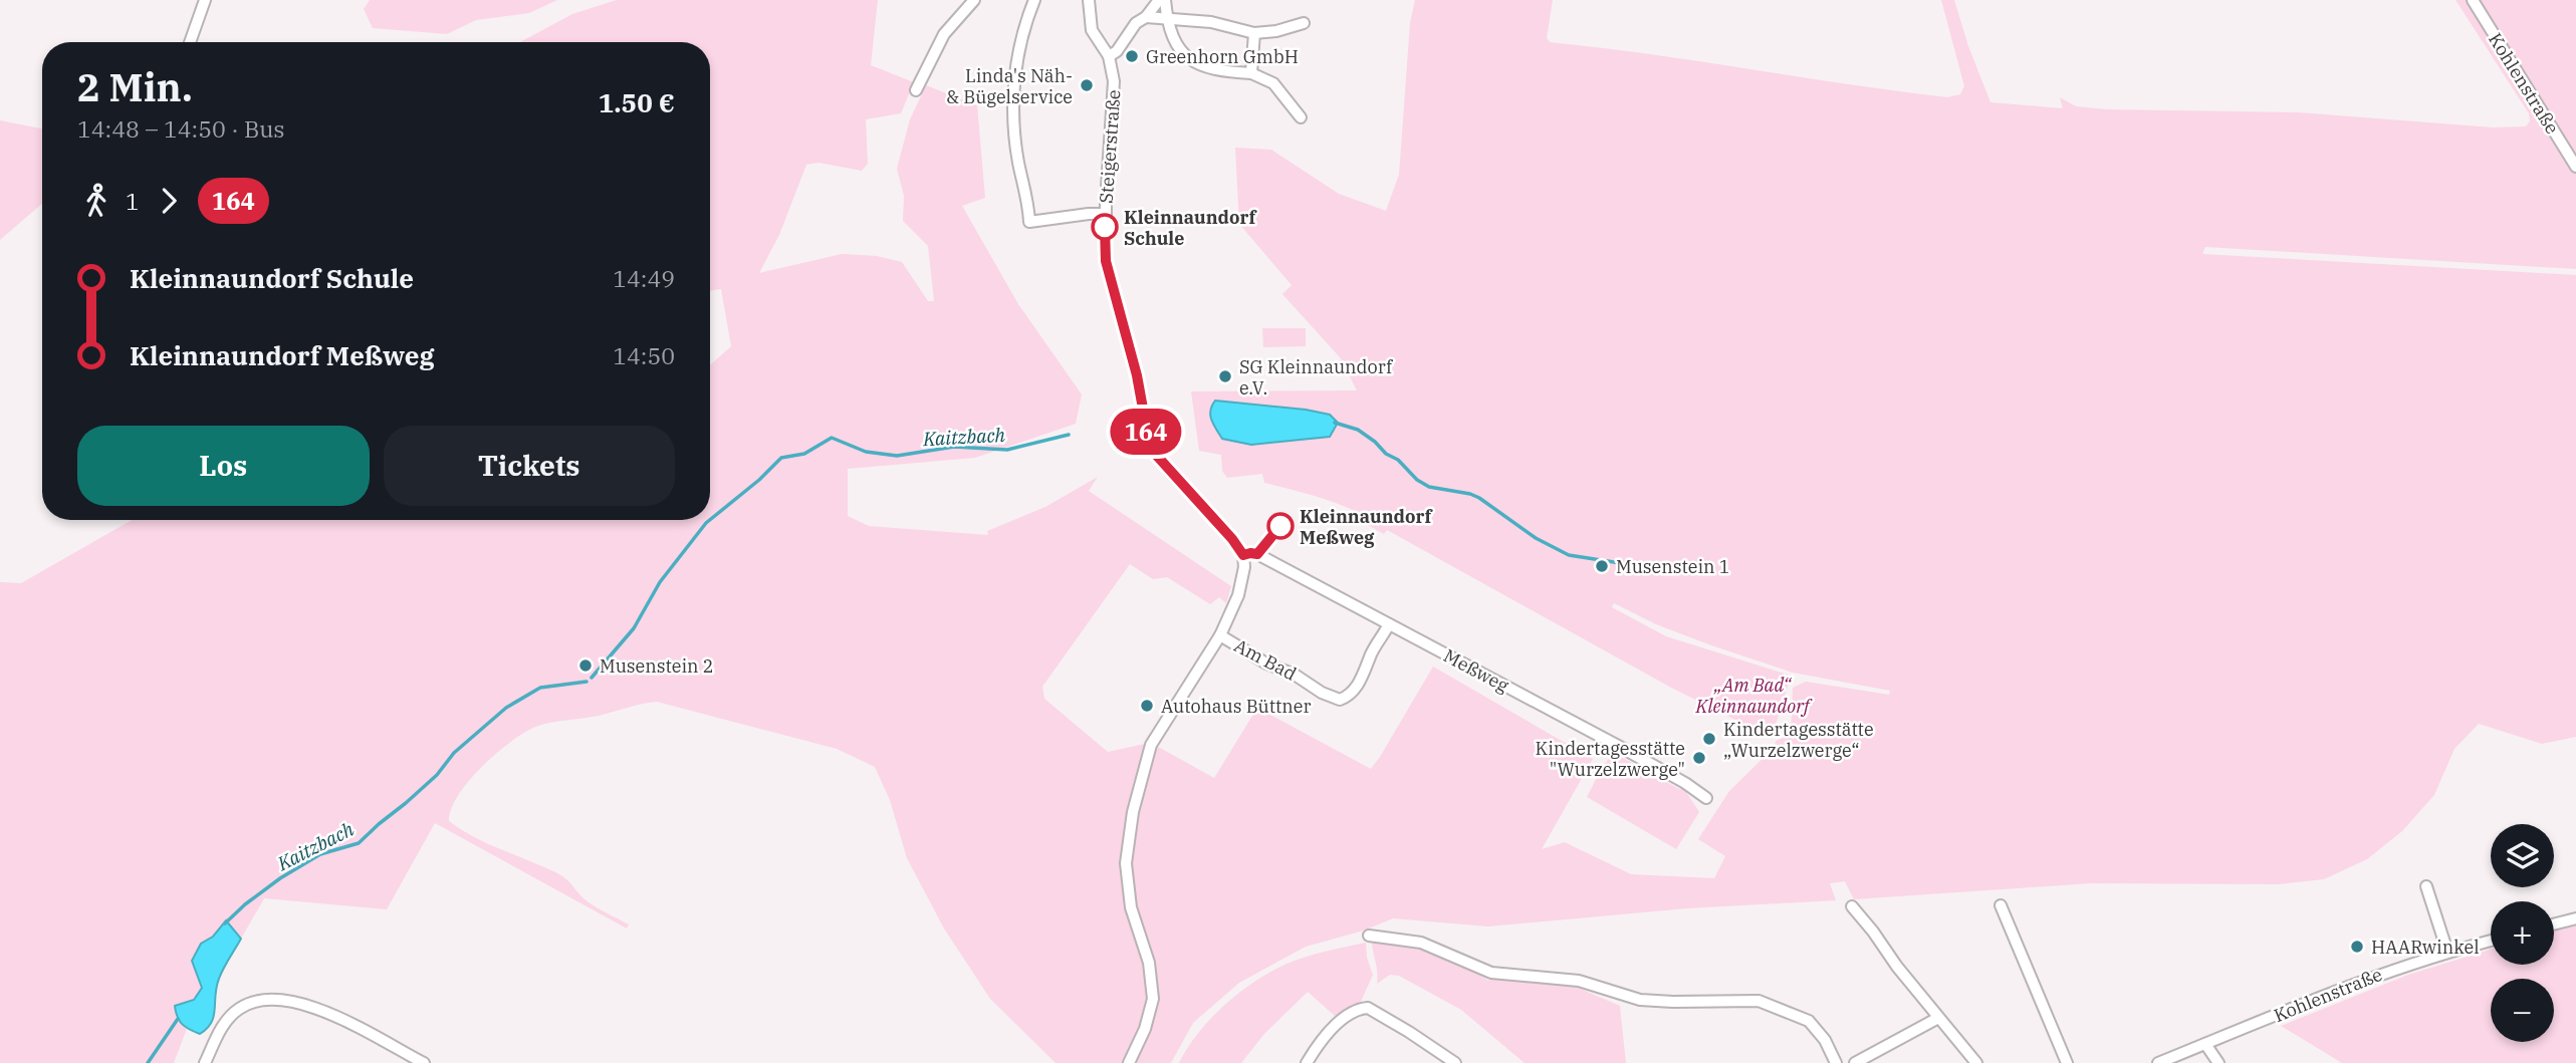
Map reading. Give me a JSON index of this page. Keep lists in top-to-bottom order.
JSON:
{
  "streets": {
    "street": [
      "Kohlenstraße",
      "Steigerstraße",
      "Am Bad",
      "Meßweg"
    ]
  },
  "crossings": [
    ["Steigerstraße", "Meßweg"],
    ["Am Bad", "Meßweg"]
  ],
  "water": ["Kaitzbach"],
  "parks": ["„Am Bad“ Kleinnaundorf"],
  "places": [
    "Greenhorn GmbH",
    "Linda's Näh- & Bügelservice",
    "Kleinnaundorf Schule",
    "SG Kleinnaundorf e.V.",
    "Kleinnaundorf Meßweg",
    "Musenstein 1",
    "Musenstein 2",
    "Autohaus Büttner",
    "Kindertagesstätte „Wurzelzwerge“",
    "Kindertagesstätte \"Wurzelzwerge\"",
    "HAARwinkel"
  ],
  "lines": ["bus line 164"],
  "page": {
    "on_map": "164",
    "heading": ["2 Min.", "14:48 – 14:50 · Bus", "1.50 €"],
    "legs": ["1", "164"],
    "list": [
      {
        "name": "Kleinnaundorf Schule",
        "value": "14:49"
      },
      {
        "name": "Kleinnaundorf Meßweg",
        "value": "14:50"
      }
    ],
    "buttons": ["Los", "Tickets"],
    "map_buttons": ["+", "−"]
  }
}
